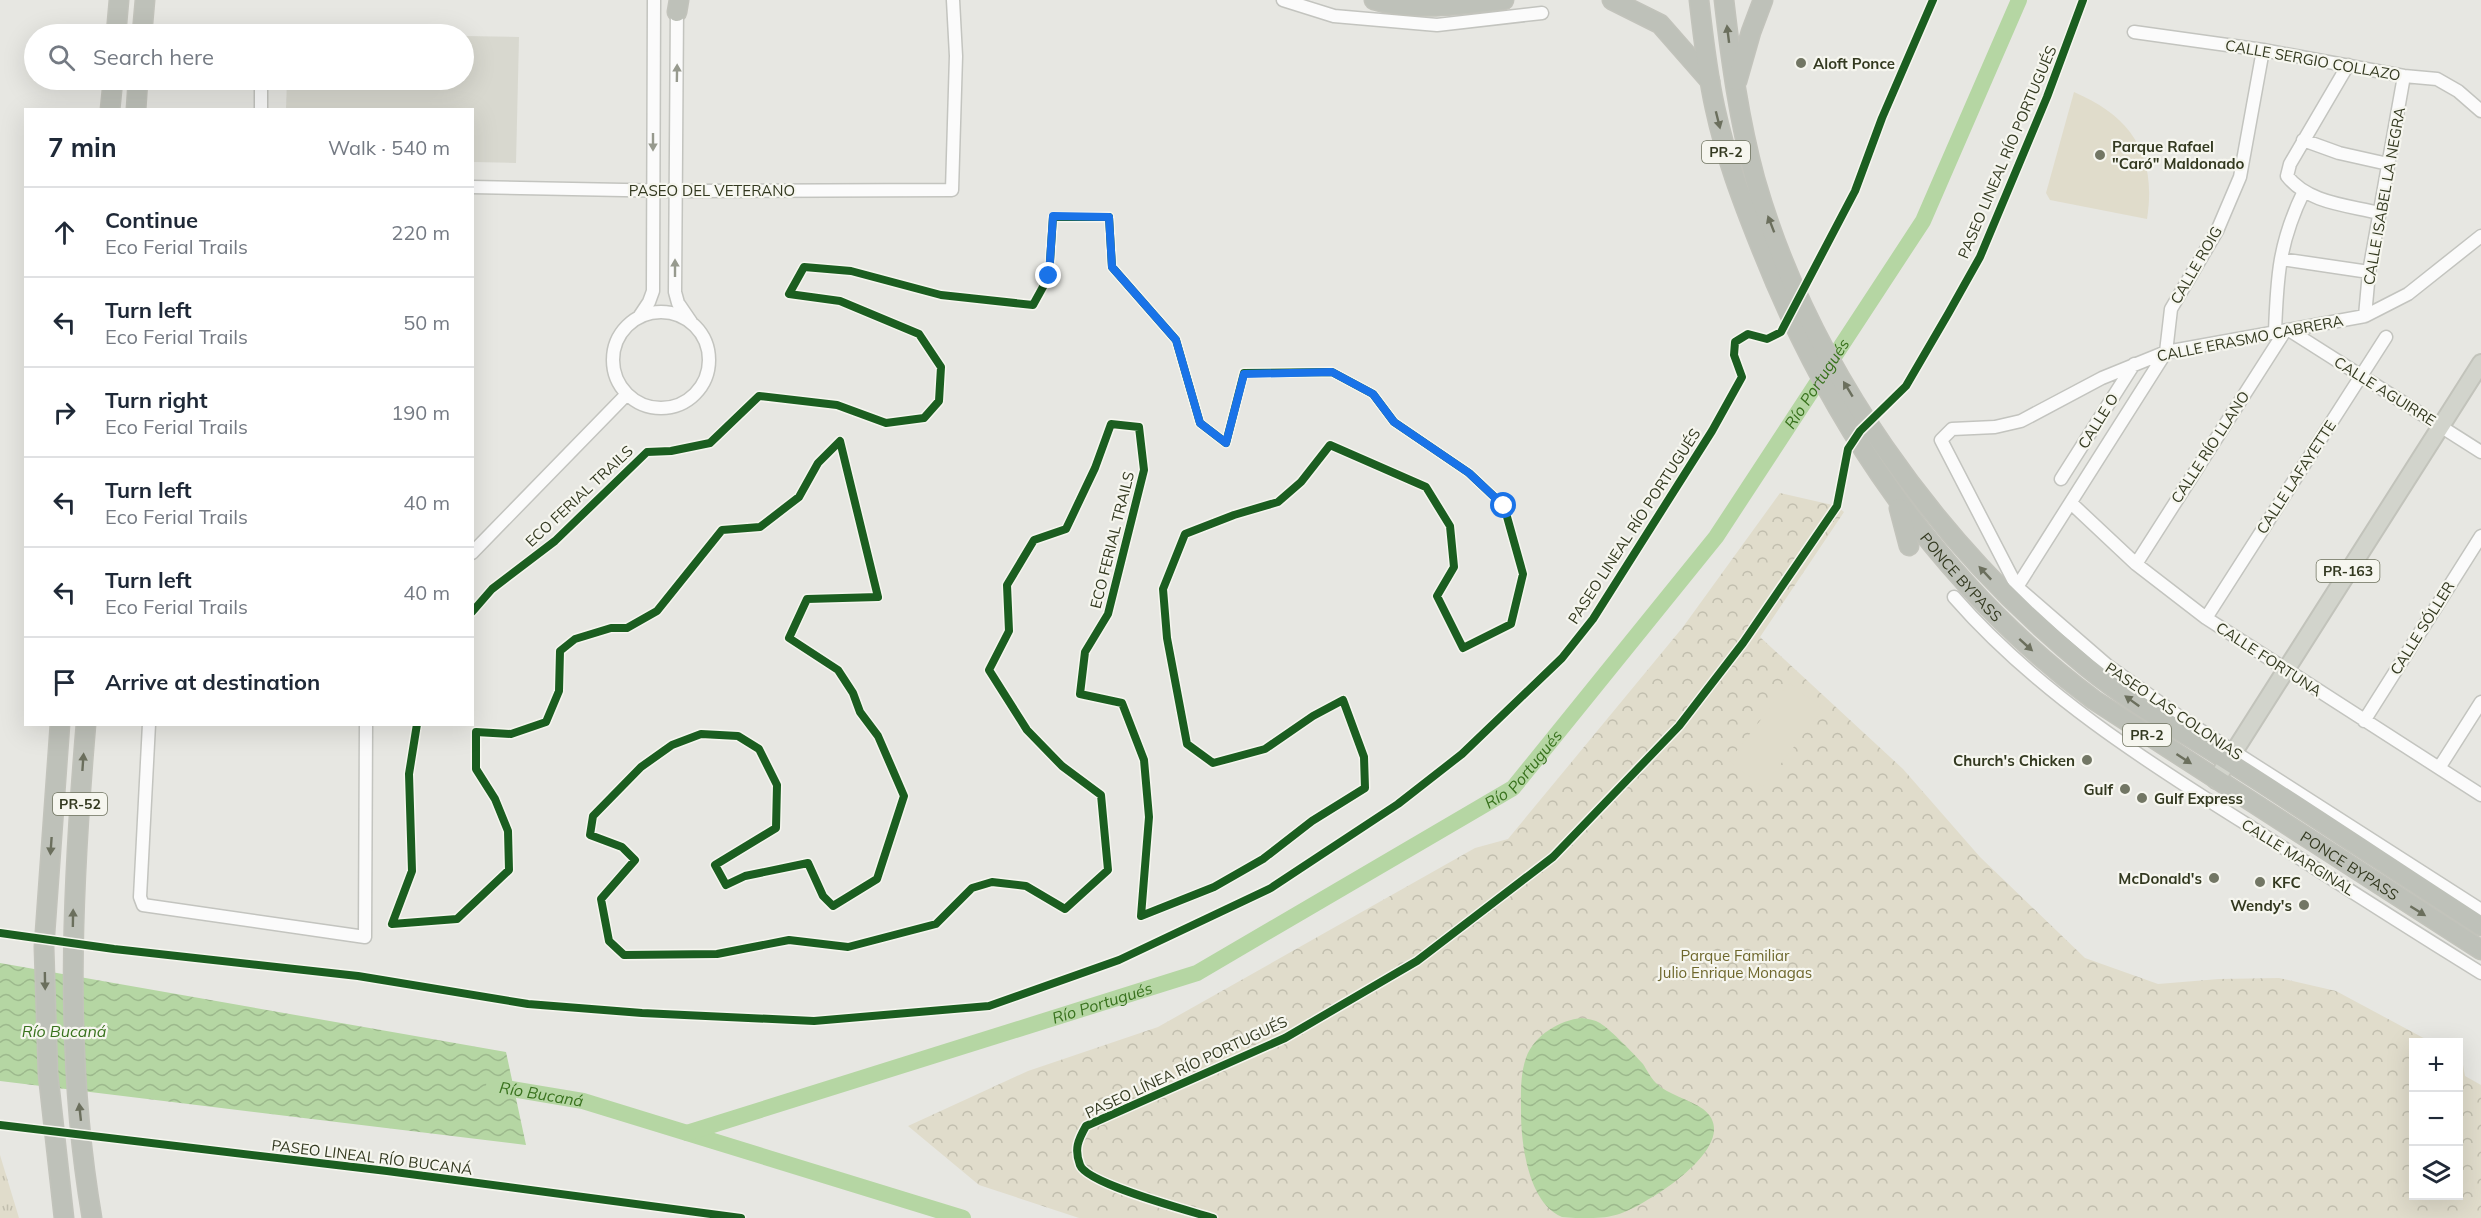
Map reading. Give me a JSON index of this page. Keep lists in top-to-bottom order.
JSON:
{
  "streets": {
    "highway": ["PR-2", "PONCE BYPASS", "PR-52"],
    "main road": ["PR-163"],
    "street": [
      "CALLE SERGIO COLLAZO",
      "PASEO DEL VETERANO",
      "CALLE ISABEL LA NEGRA",
      "CALLE ROIG",
      "CALLE ERASMO CABRERA",
      "CALLE AGUIRRE",
      "CALLE O",
      "CALLE RÍO LLANO",
      "CALLE LAFAYETTE",
      "CALLE SÓLLER",
      "CALLE FORTUNA",
      "PASEO LAS COLONIAS",
      "CALLE MARGINAL"
    ],
    "cycle path": ["PASEO LINEAL RÍO PORTUGUÉS", "ECO FERIAL TRAILS", "PASEO LINEAL RÍO BUCANÁ"]
  },
  "crossings": [
    ["CALLE SERGIO COLLAZO", "CALLE ISABEL LA NEGRA"],
    ["CALLE SERGIO COLLAZO", "CALLE ROIG"],
    ["CALLE ISABEL LA NEGRA", "CALLE ERASMO CABRERA"],
    ["CALLE ROIG", "CALLE ERASMO CABRERA"],
    ["CALLE ROIG", "CALLE FORTUNA"],
    ["CALLE ROIG", "PASEO LAS COLONIAS"],
    ["CALLE ERASMO CABRERA", "CALLE AGUIRRE"],
    ["CALLE ERASMO CABRERA", "CALLE O"],
    ["CALLE ERASMO CABRERA", "CALLE RÍO LLANO"],
    ["CALLE ERASMO CABRERA", "PASEO LAS COLONIAS"],
    ["CALLE AGUIRRE", "CALLE RÍO LLANO"],
    ["CALLE AGUIRRE", "CALLE LAFAYETTE"],
    ["CALLE AGUIRRE", "PR-163"],
    ["CALLE RÍO LLANO", "CALLE FORTUNA"],
    ["CALLE LAFAYETTE", "CALLE FORTUNA"],
    ["PR-163", "PONCE BYPASS"],
    ["PR-163", "CALLE FORTUNA"],
    ["PR-163", "PASEO LAS COLONIAS"],
    ["PONCE BYPASS", "PASEO LAS COLONIAS"],
    ["PONCE BYPASS", "CALLE MARGINAL"],
    ["CALLE SÓLLER", "CALLE FORTUNA"]
  ],
  "water": ["Río Portugués", "Río Bucaná"],
  "parks": ["Parque Familiar Julio Enrique Monagas"],
  "places": [
    "Aloft Ponce",
    "Parque Rafael \"Caró\" Maldonado",
    "Church's Chicken",
    "Gulf",
    "Gulf Express",
    "McDonald's",
    "KFC",
    "Wendy's"
  ],
  "page": {
    "search": "Search here",
    "heading": ["7 min", "Walk · 540 m"],
    "list": [
      ["Continue", "Eco Ferial Trails", "220 m"],
      ["Turn left", "Eco Ferial Trails", "50 m"],
      ["Turn right", "Eco Ferial Trails", "190 m"],
      ["Turn left", "Eco Ferial Trails", "40 m"],
      ["Turn left", "Eco Ferial Trails", "40 m"],
      "Arrive at destination"
    ],
    "map_buttons": ["+", "−"]
  }
}
